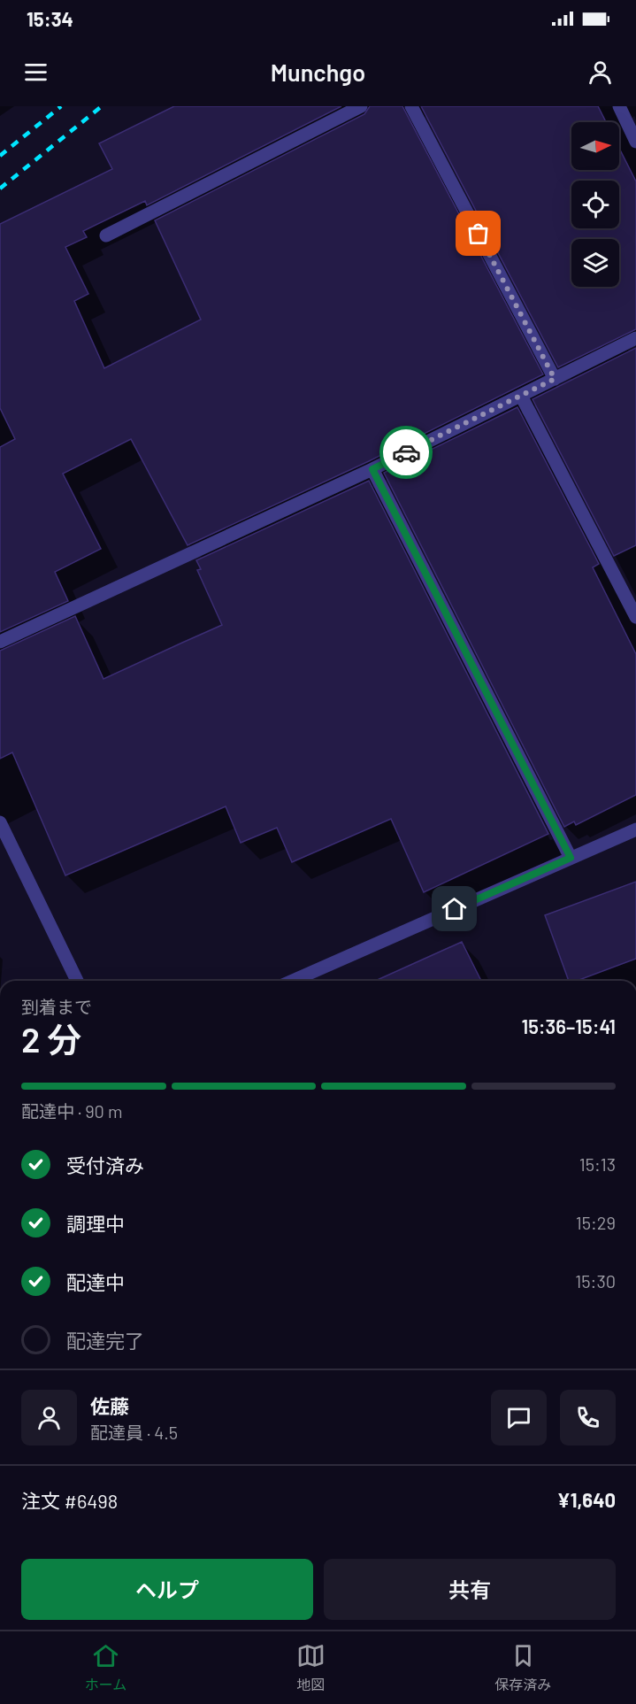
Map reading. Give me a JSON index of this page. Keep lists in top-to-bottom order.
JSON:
{
  "north": "right",
  "page": {
    "status": "15:34",
    "header": "Munchgo",
    "heading": ["2 分", "到着まで", "15:36–15:41"],
    "panel": [
      "佐藤",
      "配達員 · 4.5",
      "注文 #6498",
      "¥1,640"
    ],
    "bar": "配達中 · 90 m",
    "list": [
      ["受付済み", "15:13"],
      ["調理中", "15:29"],
      ["配達中", "15:30"],
      "配達完了"
    ],
    "buttons": ["ヘルプ", "共有"],
    "tabs": ["ホーム", "地図", "保存済み"]
  }
}
